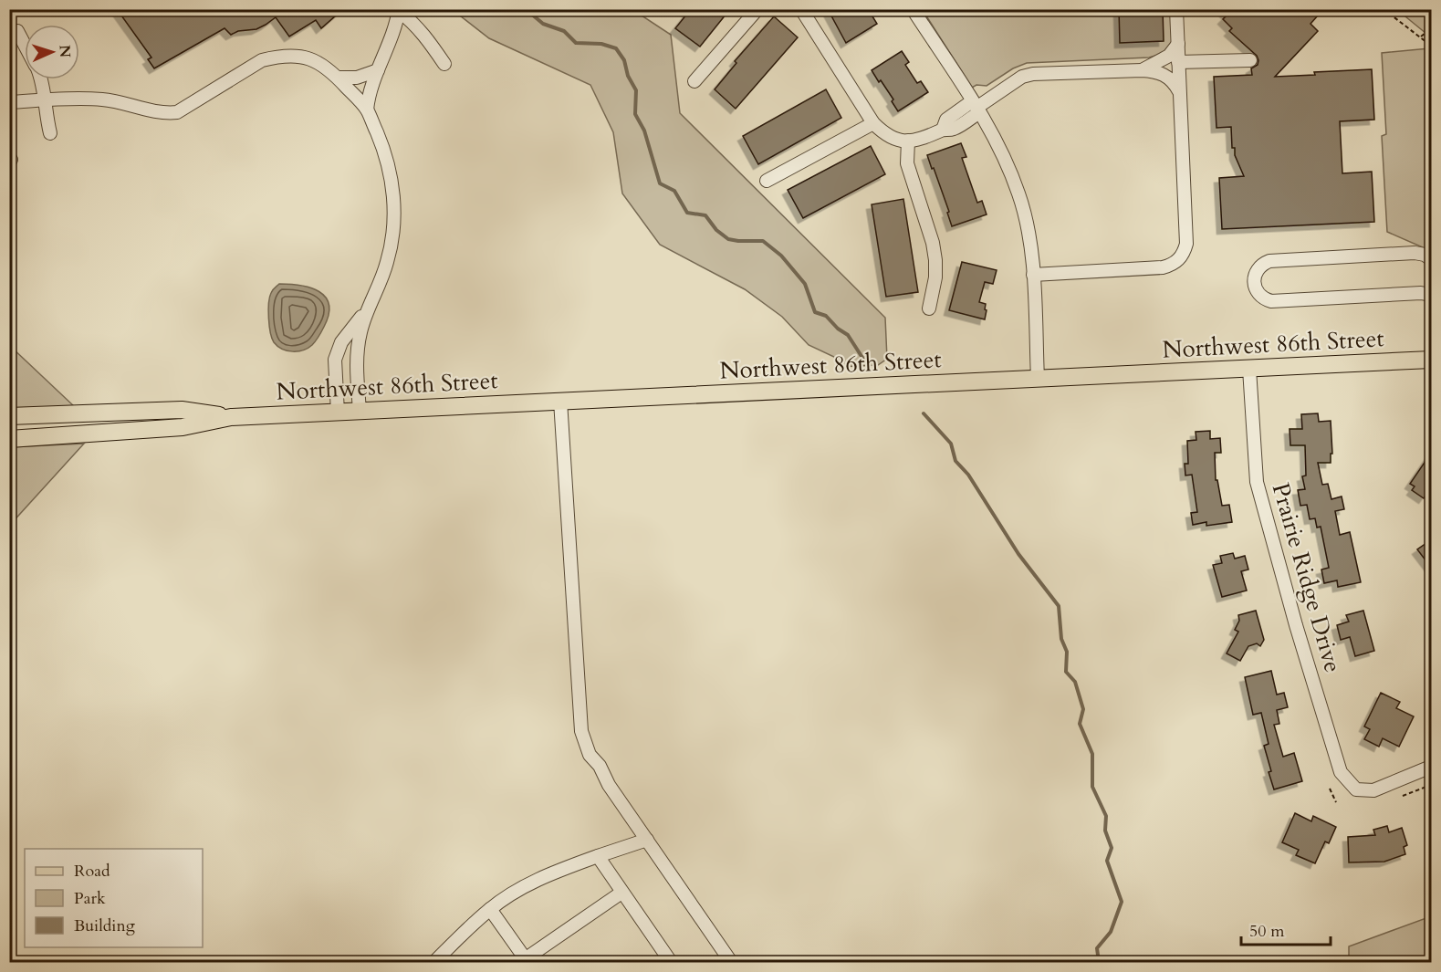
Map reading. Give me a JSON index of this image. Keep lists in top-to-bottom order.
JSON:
{
  "streets": {
    "main road": ["Northwest 86th Street"],
    "street": ["Prairie Ridge Drive"]
  },
  "crossings": [
    ["Northwest 86th Street", "Prairie Ridge Drive"]
  ],
  "legend": ["Road", "Park", "Building"],
  "scale_bar": "50 m",
  "north": "right"
}
